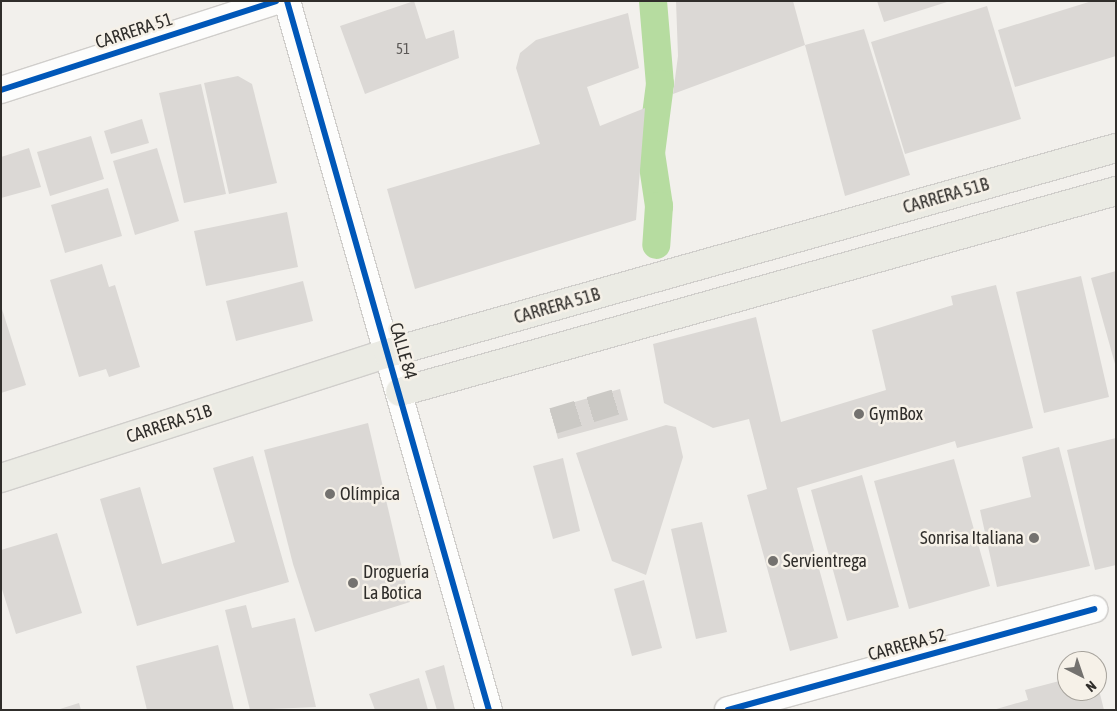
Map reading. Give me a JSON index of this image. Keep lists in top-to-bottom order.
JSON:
{
  "streets": {
    "main road": ["CARRERA 51B"],
    "street": ["CARRERA 51", "CALLE 84", "CARRERA 52"]
  },
  "crossings": [
    ["CARRERA 51B", "CALLE 84"]
  ],
  "places": [
    "GymBox",
    "Olímpica",
    "Sonrisa Italiana",
    "Servientrega",
    "Droguería La Botica"
  ],
  "house_numbers": ["51"],
  "north": "bottom right"
}
